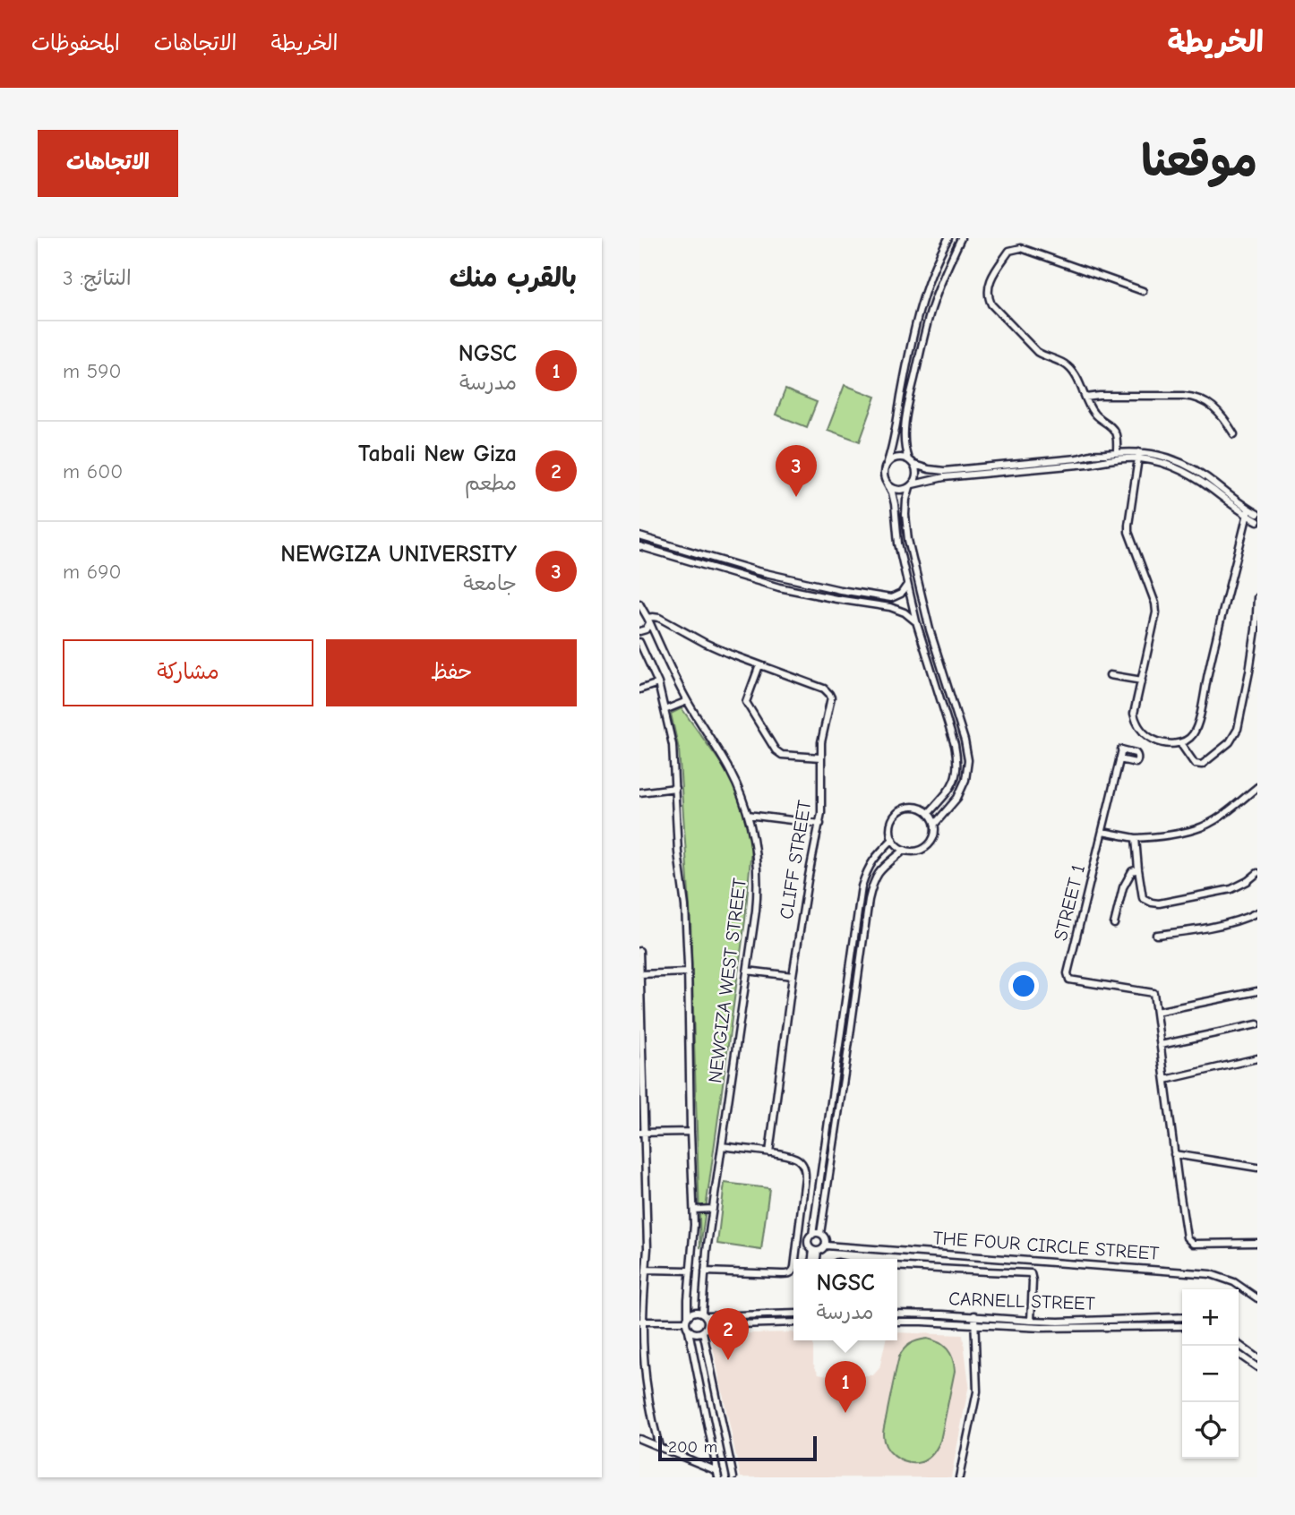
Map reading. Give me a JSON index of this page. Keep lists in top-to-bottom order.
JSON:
{
  "streets": {
    "street": [
      "CLIFF STREET",
      "STREET 1",
      "NEWGIZA WEST STREET",
      "THE FOUR CIRCLE STREET",
      "CARNELL STREET"
    ]
  },
  "crossings": [
    ["CLIFF STREET", "NEWGIZA WEST STREET"]
  ],
  "scale_bar": "200 m",
  "page": {
    "header": "الخريطة",
    "nav": ["الخريطة", "الاتجاهات", "المحفوظات"],
    "title": "موقعنا",
    "buttons": [
      "الاتجاهات",
      ["حفظ", "مشاركة"]
    ],
    "heading": ["بالقرب منك", "النتائج: 3"],
    "list": [
      {
        "mark": "1",
        "name": "NGSC",
        "note": "مدرسة",
        "value": "590 m"
      },
      {
        "mark": "2",
        "name": "Tabali New Giza",
        "note": "مطعم",
        "value": "600 m"
      },
      {
        "mark": "3",
        "name": "NEWGIZA UNIVERSITY",
        "note": "جامعة",
        "value": "690 m"
      }
    ],
    "pins": ["3", "2", "1"],
    "popup": ["NGSC", "مدرسة"],
    "map_buttons": ["+", "−"],
    "scale": "200 m"
  }
}
